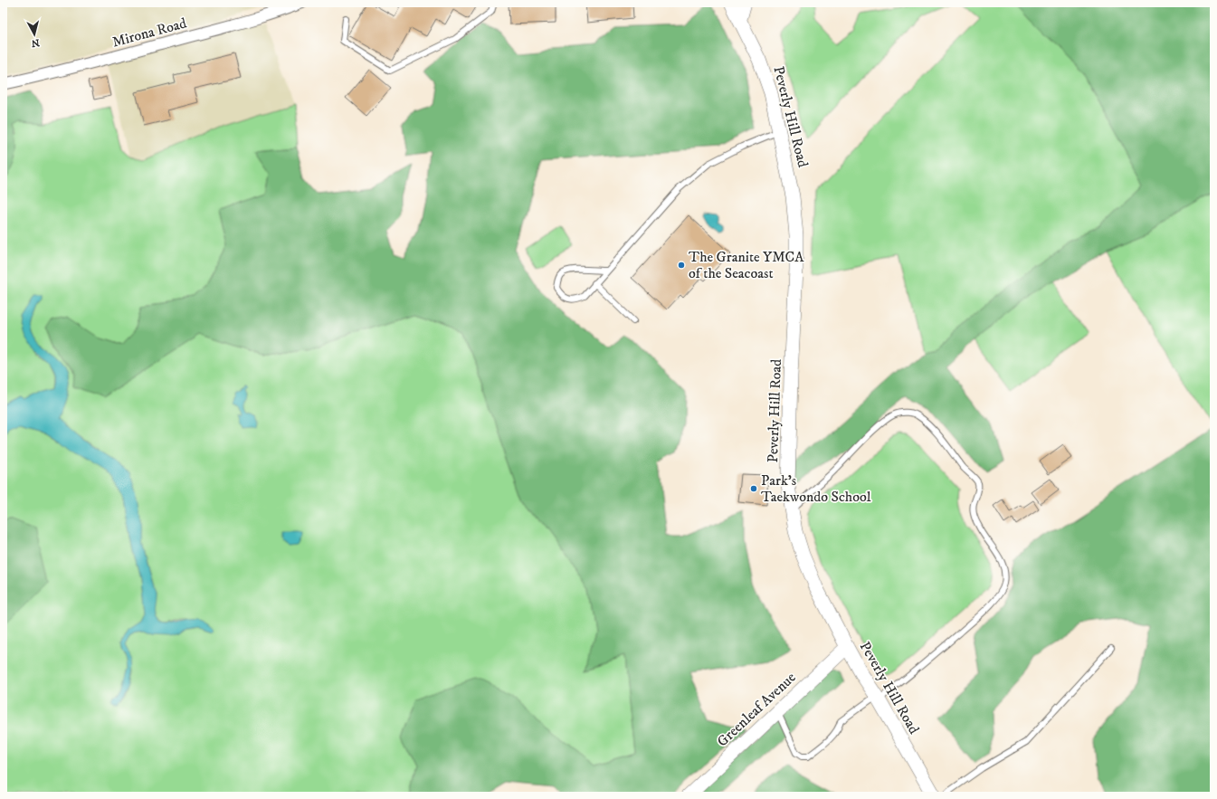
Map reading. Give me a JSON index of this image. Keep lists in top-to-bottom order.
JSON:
{
  "streets": {
    "street": ["Mirona Road", "Peverly Hill Road", "Greenleaf Avenue"]
  },
  "crossings": [
    ["Peverly Hill Road", "Greenleaf Avenue"]
  ],
  "places": ["The Granite YMCA of the Seacoast", "Park’s Taekwondo School"],
  "north": "bottom"
}
